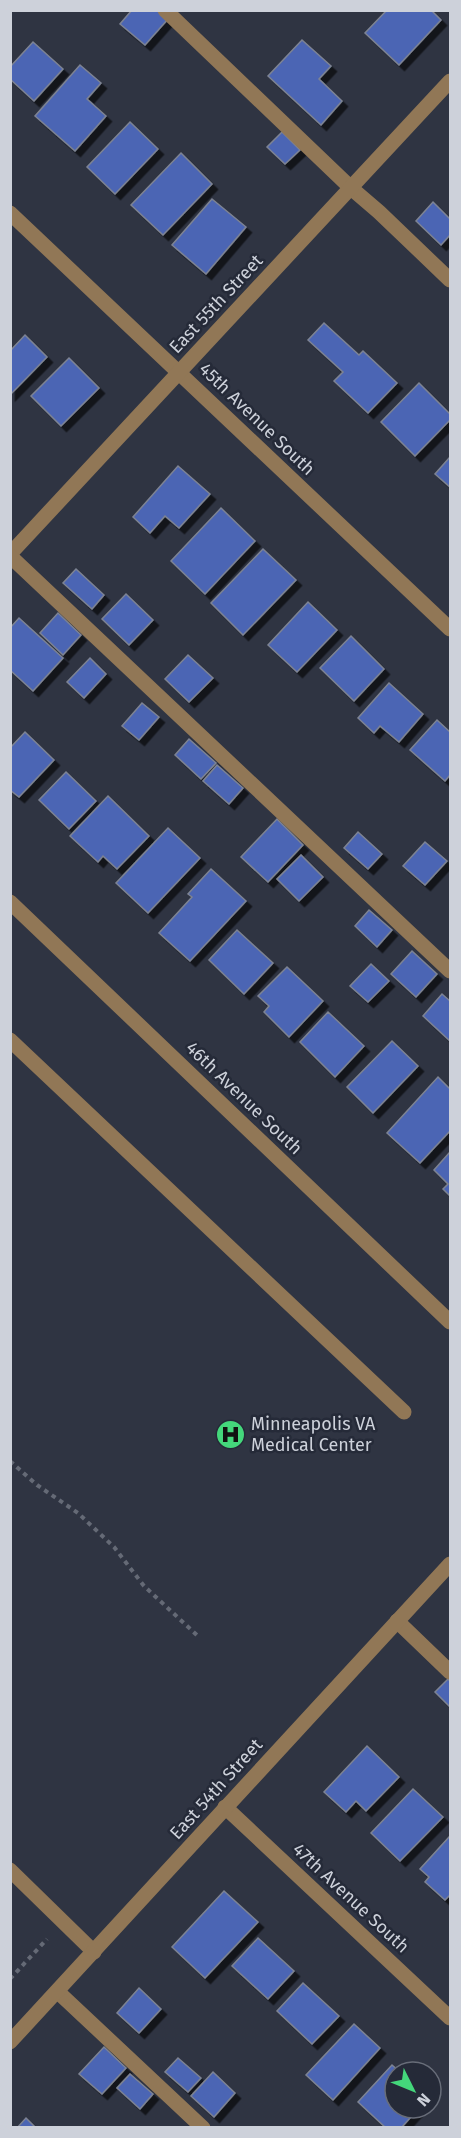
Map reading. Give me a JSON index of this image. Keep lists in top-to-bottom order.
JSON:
{
  "streets": {
    "street": [
      "East 55th Street",
      "45th Avenue South",
      "46th Avenue South",
      "East 54th Street",
      "47th Avenue South"
    ]
  },
  "crossings": [
    ["East 55th Street", "45th Avenue South"],
    ["East 54th Street", "47th Avenue South"]
  ],
  "places": {
    "hospital": ["Minneapolis VA Medical Center"]
  },
  "north": "bottom right"
}
